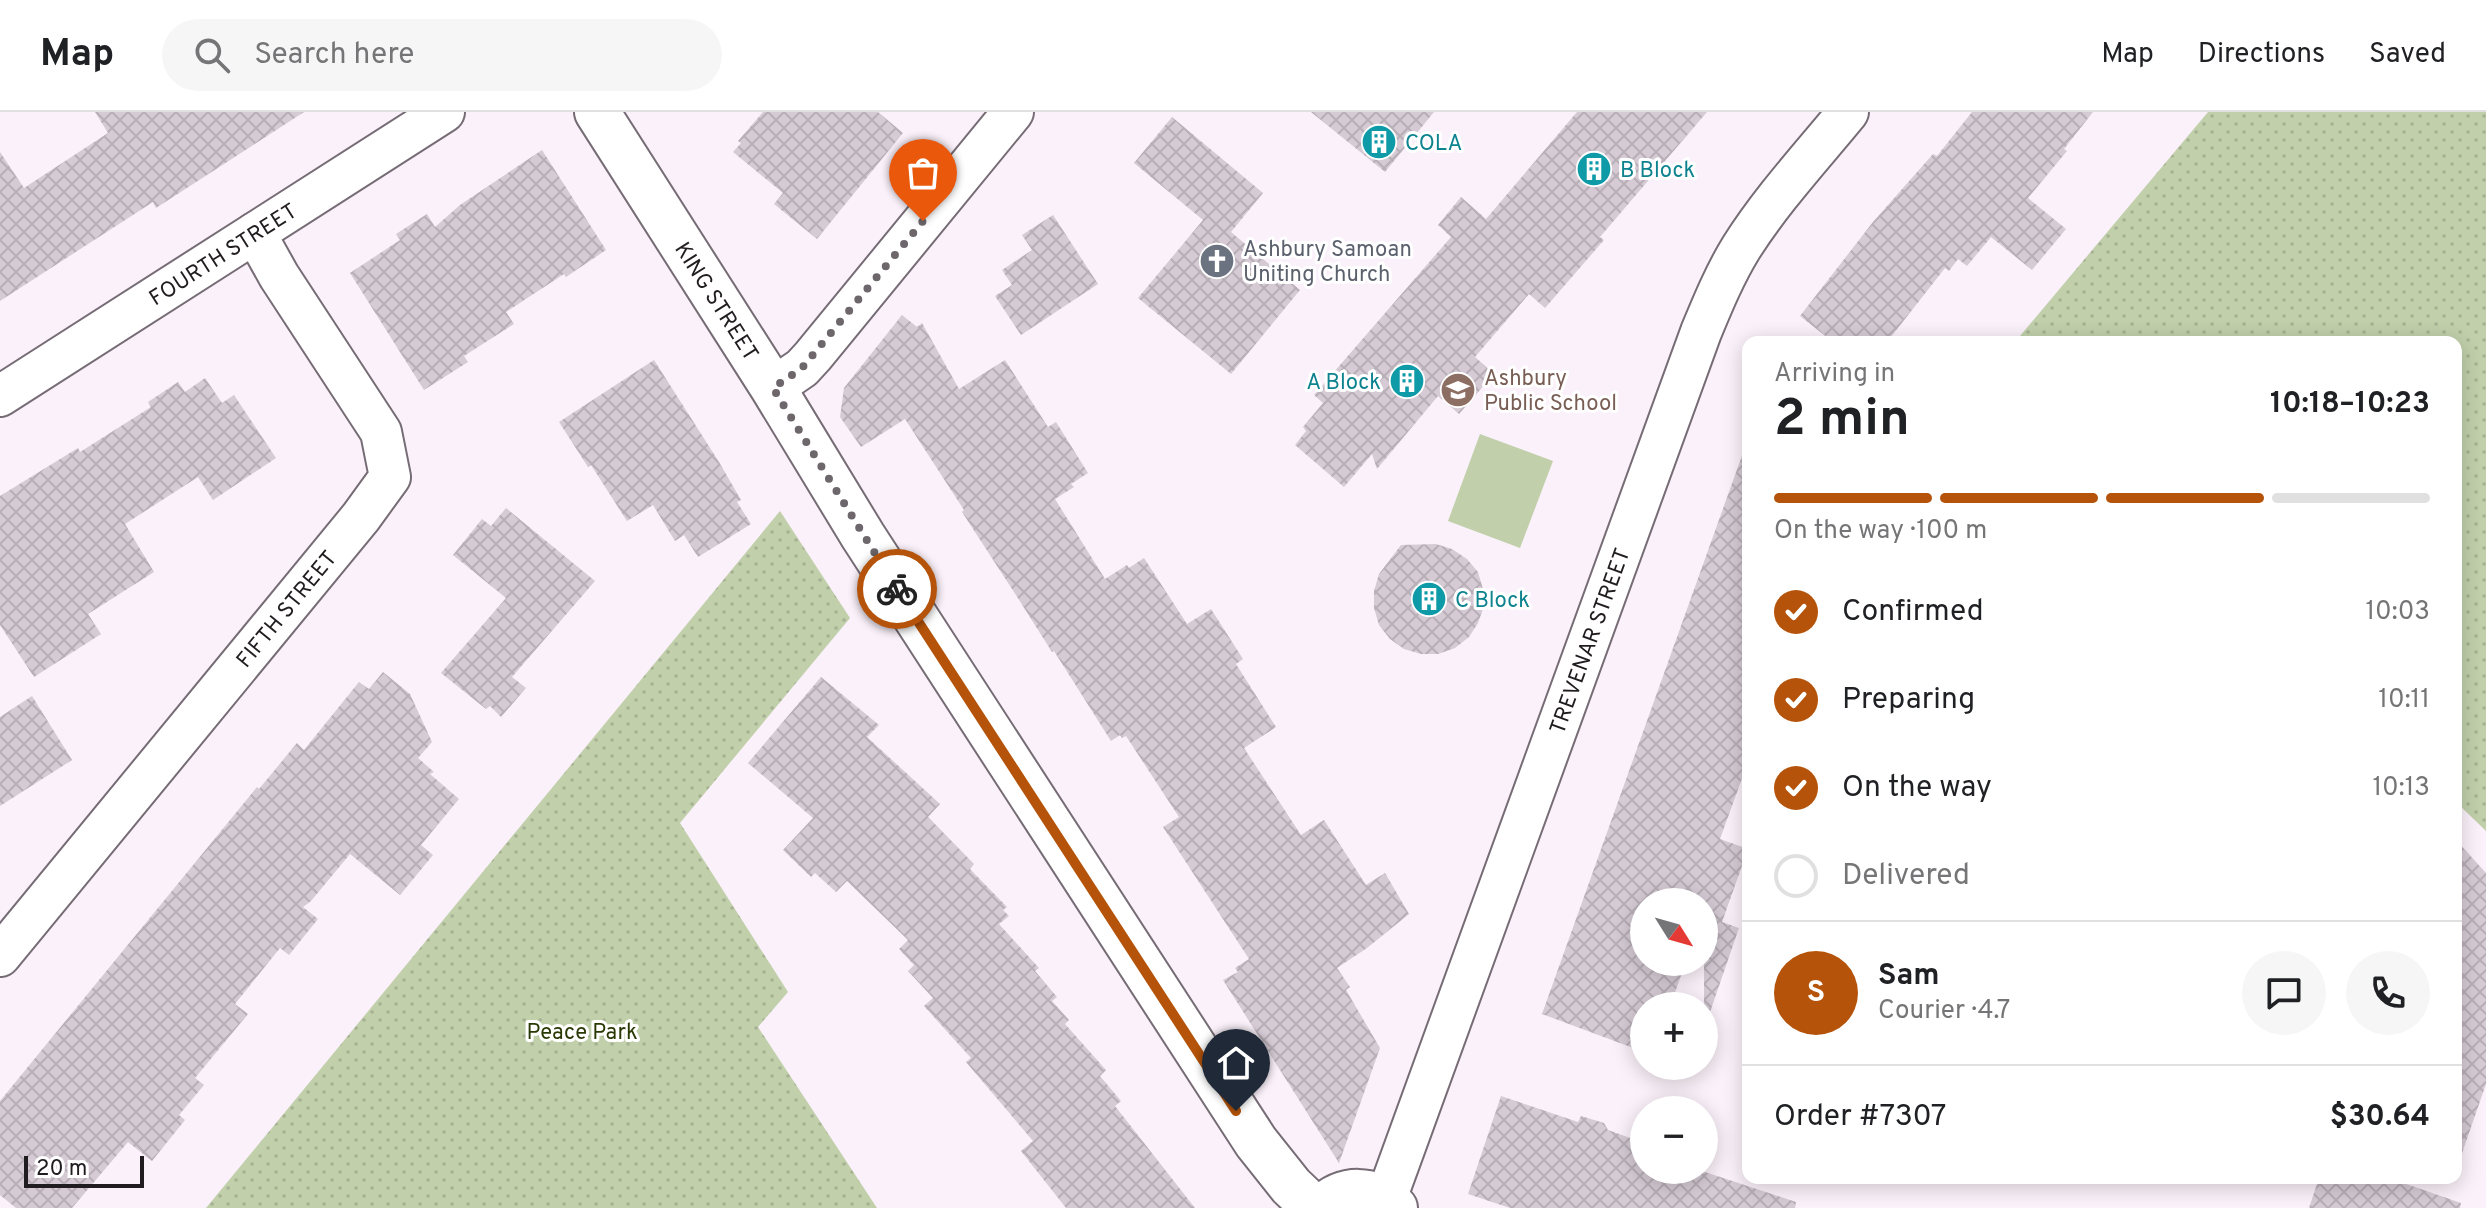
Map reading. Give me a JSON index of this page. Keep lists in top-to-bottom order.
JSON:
{
  "streets": {
    "main road": ["KING STREET"],
    "street": ["FOURTH STREET", "FIFTH STREET", "TREVENAR STREET"]
  },
  "crossings": [
    ["FOURTH STREET", "FIFTH STREET"]
  ],
  "parks": ["Peace Park"],
  "places": {
    "building": [
      "COLA",
      "B Block",
      "A Block",
      "C Block"
    ],
    "church": ["Ashbury Samoan Uniting Church"],
    "school or university": ["Ashbury Public School"]
  },
  "scale_bar": "20 m",
  "north": "bottom right",
  "page": {
    "header": "Map",
    "search": "Search here",
    "nav": ["Map", "Directions", "Saved"],
    "heading": ["2 min", "Arriving in", "10:18–10:23"],
    "panel": [
      "Sam",
      "Courier · 4.7",
      "Order #7307",
      "$30.64"
    ],
    "bar": "On the way · 100 m",
    "list": [
      ["Confirmed", "10:03"],
      ["Preparing", "10:11"],
      ["On the way", "10:13"],
      "Delivered"
    ],
    "map_buttons": ["+", "−"],
    "round": "S",
    "scale": "20 m"
  }
}
